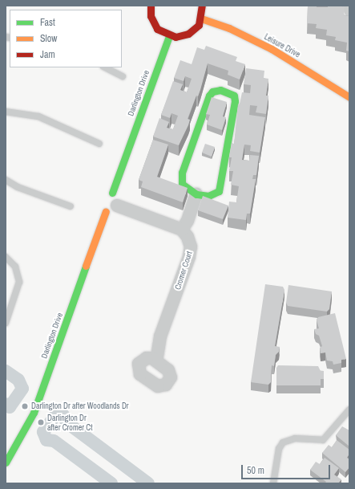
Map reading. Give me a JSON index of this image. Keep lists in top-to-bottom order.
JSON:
{
  "streets": {
    "street": ["Leisure Drive", "Darlington Drive", "Cromer Court"]
  },
  "places": ["Darlington Dr after Woodlands Dr", "Darlington Dr after Cromer Ct"],
  "legend": ["Fast", "Slow", "Jam"],
  "scale_bar": "50 m"
}
